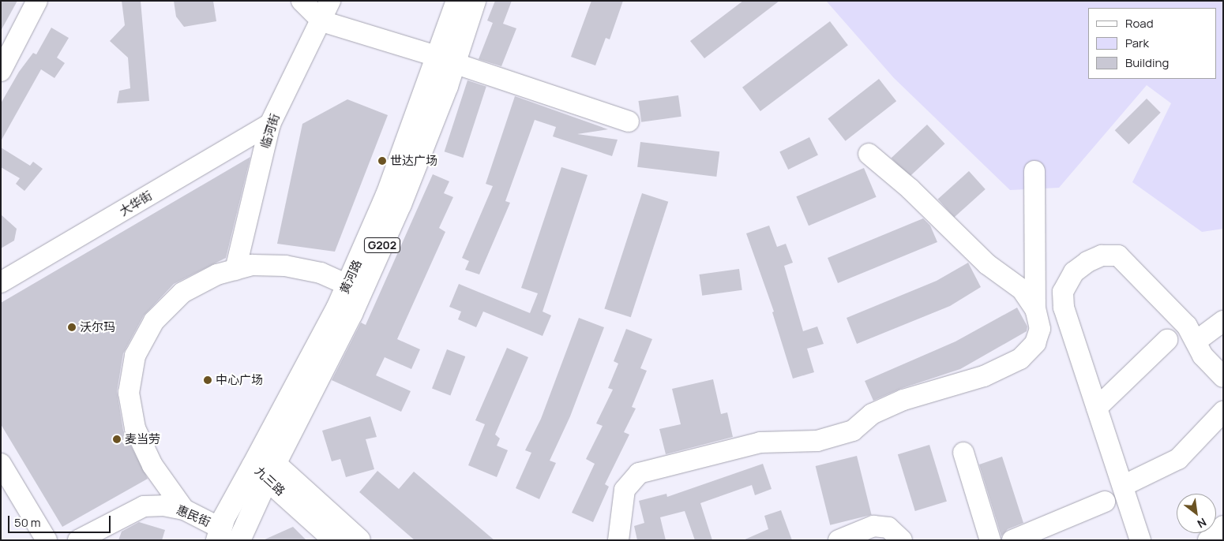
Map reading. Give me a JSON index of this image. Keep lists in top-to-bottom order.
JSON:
{
  "streets": {
    "main road": ["G202", "黄河路", "九三路"],
    "street": ["临河街", "大华街", "惠民街"]
  },
  "crossings": [
    ["临河街", "大华街"],
    ["黄河路", "九三路"],
    ["黄河路", "惠民街"]
  ],
  "places": [
    "世达广场",
    "沃尔玛",
    "中心广场",
    "麦当劳"
  ],
  "legend": ["Road", "Park", "Building"],
  "scale_bar": "50 m",
  "north": "bottom right"
}
